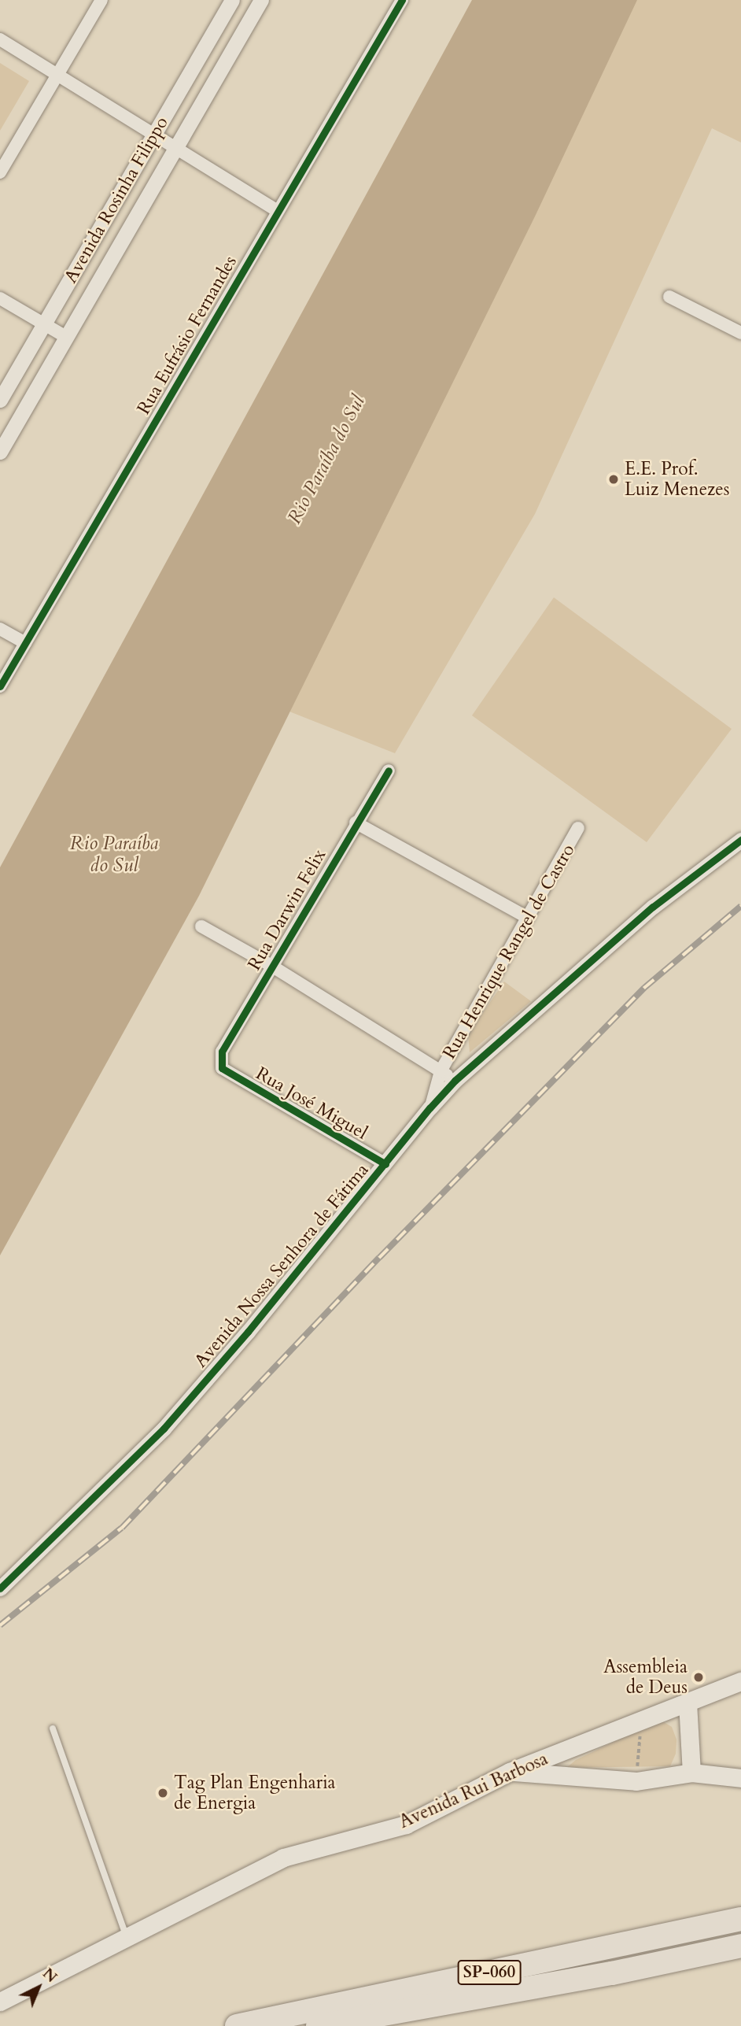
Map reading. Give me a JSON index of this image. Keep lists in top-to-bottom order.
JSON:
{
  "streets": {
    "highway": ["SP-060"],
    "main road": ["Avenida Rui Barbosa"],
    "street": [
      "Avenida Rosinha Filippo",
      "Rua Eufrásio Fernandes",
      "Rua Darwin Felix",
      "Rua Henrique Rangel de Castro",
      "Rua José Miguel",
      "Avenida Nossa Senhora de Fátima"
    ]
  },
  "crossings": [
    ["Rua Darwin Felix", "Rua José Miguel"],
    ["Rua Henrique Rangel de Castro", "Avenida Nossa Senhora de Fátima"],
    ["Rua José Miguel", "Avenida Nossa Senhora de Fátima"]
  ],
  "water": ["Rio Paraíba do Sul"],
  "places": ["E.E. Prof. Luiz Menezes", "Assembleia de Deus", "Tag Plan Engenharia de Energia"],
  "north": "top right"
}
